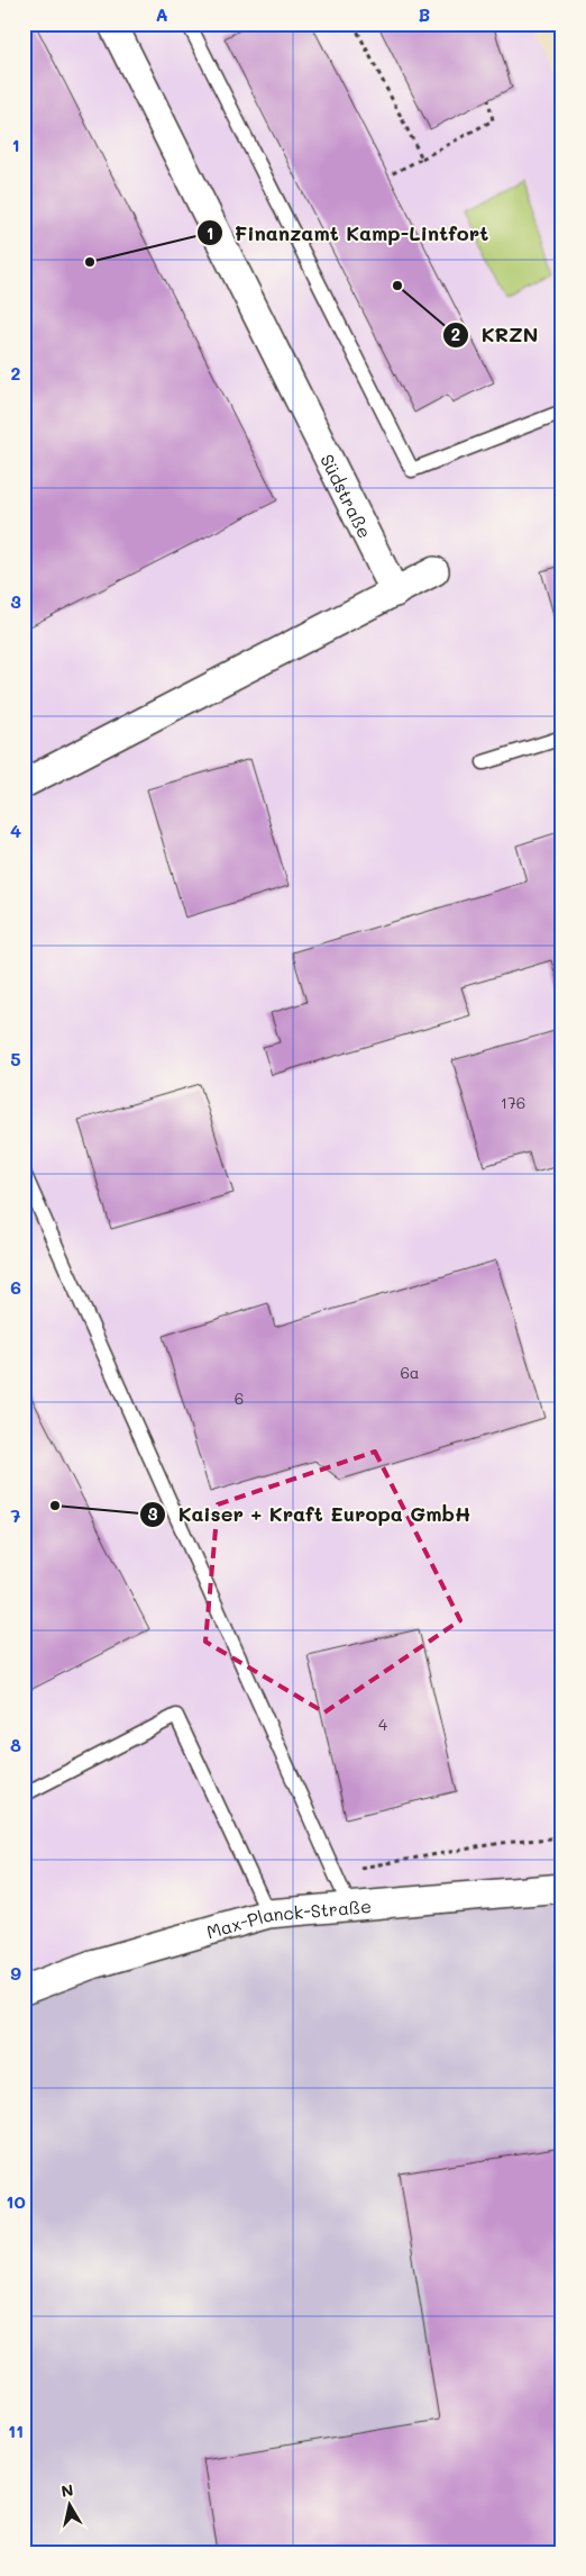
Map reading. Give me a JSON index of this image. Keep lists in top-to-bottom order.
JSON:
{
  "streets": {
    "street": ["Südstraße", "Max-Planck-Straße"]
  },
  "places": ["Finanzamt Kamp-Lintfort", "KRZN", "Kaiser + Kraft Europa GmbH"],
  "house_numbers": [
    "176",
    "6a",
    "6",
    "4"
  ],
  "north": "top",
  "grid": {
    "columns": ["A", "B"],
    "rows": [
      "1",
      "2",
      "3",
      "4",
      "5",
      "6",
      "7",
      "8",
      "9",
      "10",
      "11"
    ]
  }
}
